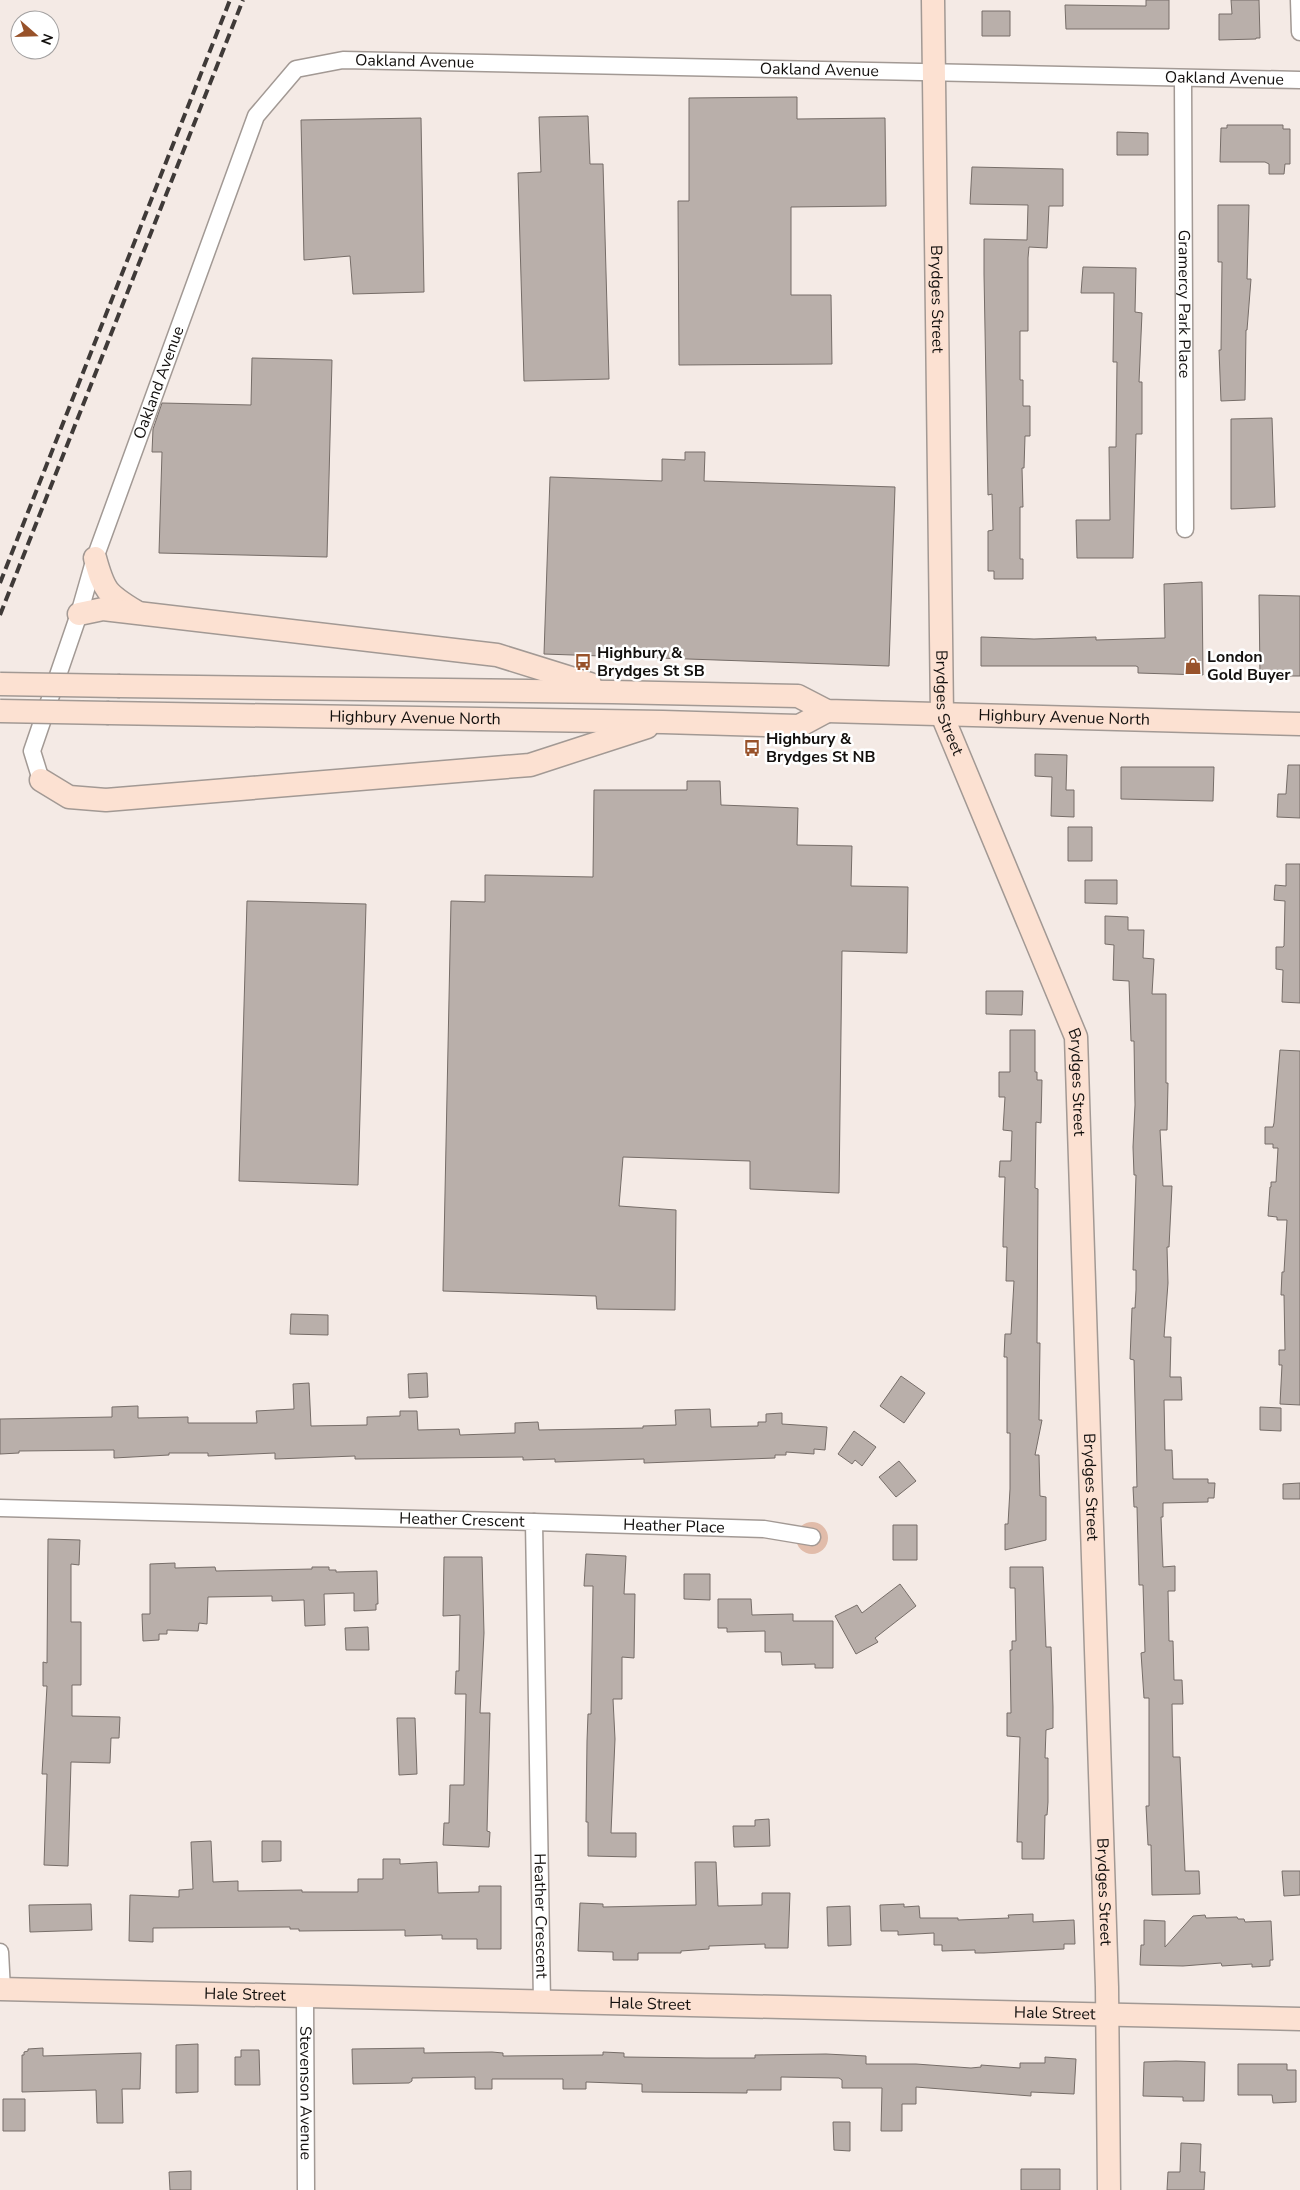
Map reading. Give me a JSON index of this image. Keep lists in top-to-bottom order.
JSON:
{
  "streets": {
    "street": [
      "Oakland Avenue",
      "Brydges Street",
      "Gramercy Park Place",
      "Highbury Avenue North",
      "Heather Crescent",
      "Heather Place",
      "Hale Street",
      "Stevenson Avenue"
    ]
  },
  "crossings": [
    ["Oakland Avenue", "Brydges Street"],
    ["Oakland Avenue", "Gramercy Park Place"],
    ["Brydges Street", "Highbury Avenue North"],
    ["Brydges Street", "Hale Street"],
    ["Heather Crescent", "Heather Place"],
    ["Heather Crescent", "Hale Street"],
    ["Hale Street", "Stevenson Avenue"]
  ],
  "places": {
    "bus stop": ["Highbury & Brydges St SB", "Highbury & Brydges St NB"],
    "shop": ["London Gold Buyer"]
  },
  "north": "right"
}
